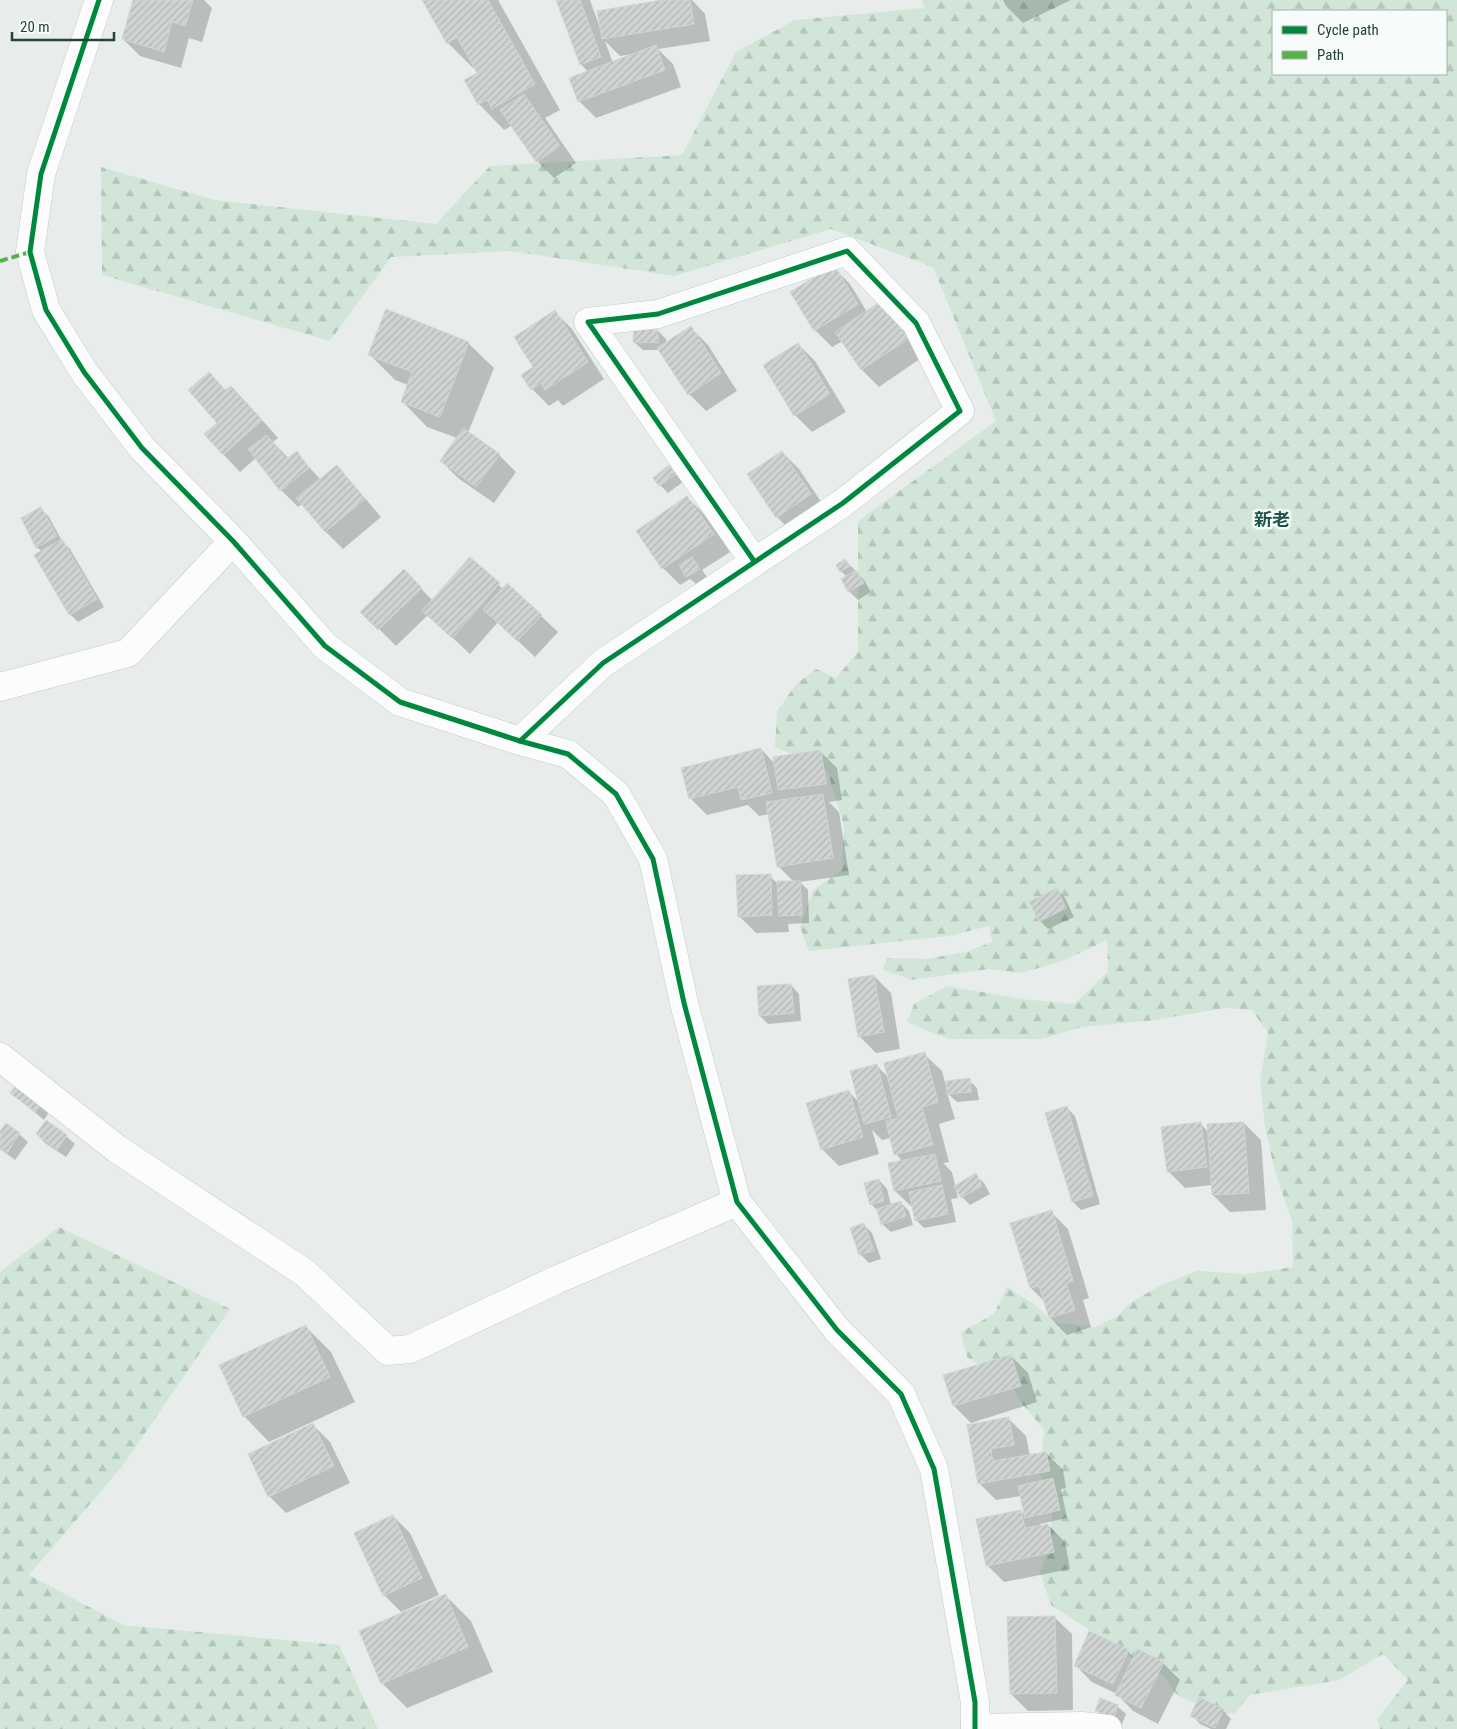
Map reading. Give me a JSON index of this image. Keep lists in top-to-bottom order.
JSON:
{
  "districts": ["新老"],
  "legend": ["Cycle path", "Path"],
  "scale_bar": "20 m"
}
